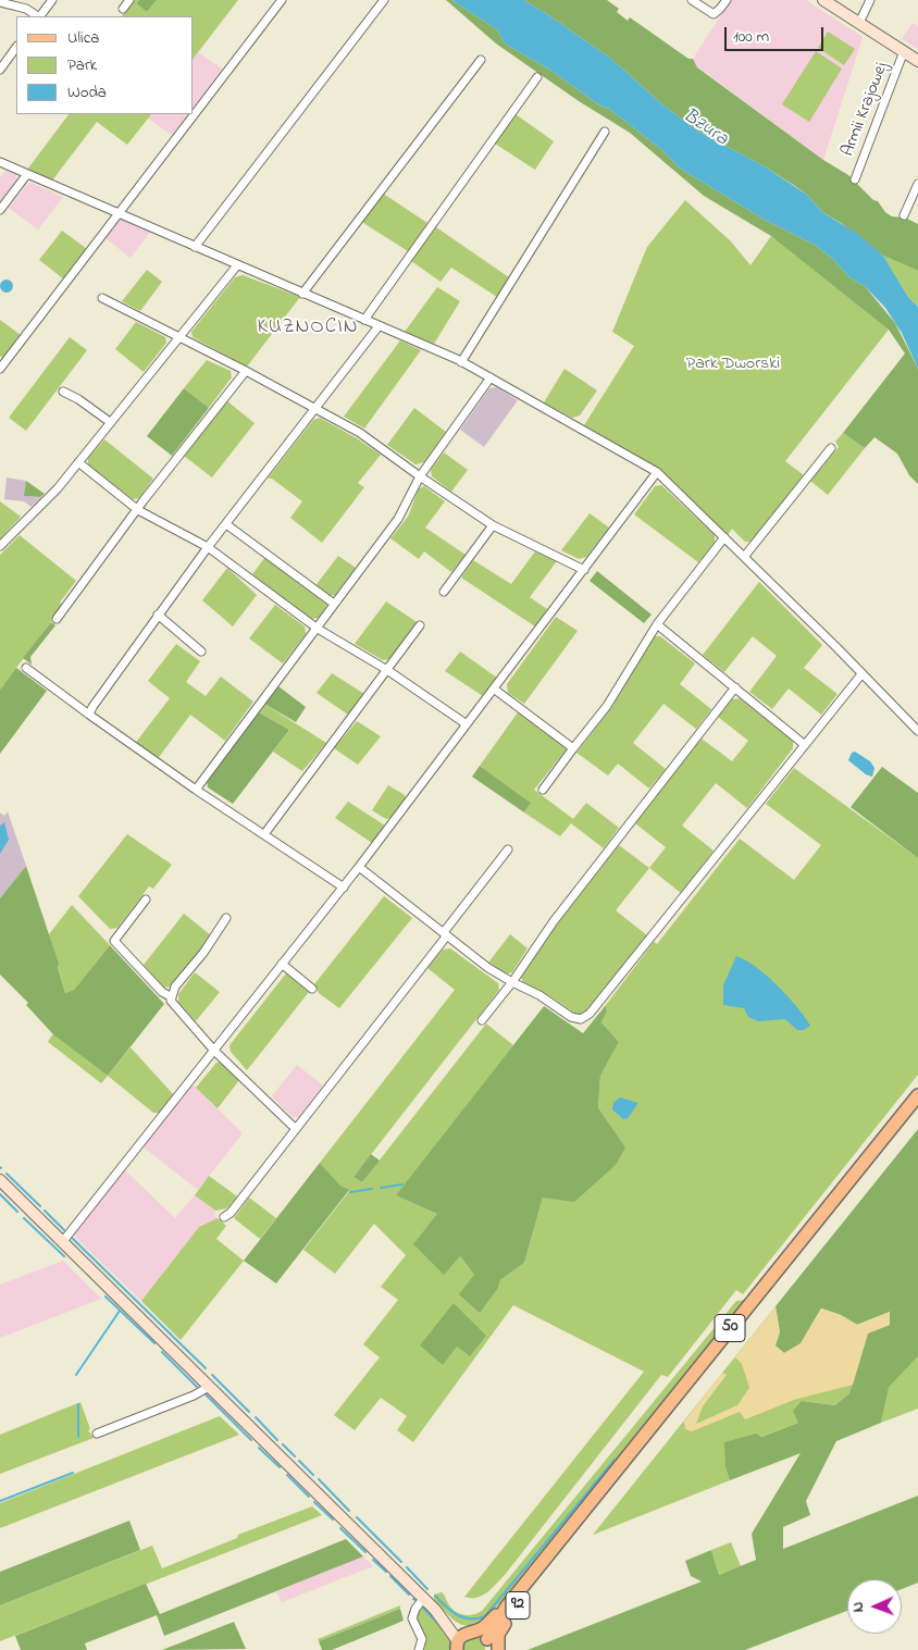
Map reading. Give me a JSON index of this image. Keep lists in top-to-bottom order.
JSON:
{
  "streets": {
    "main road": ["50", "92"],
    "street": ["Armii Krajowej"]
  },
  "crossings": [
    ["50", "92"]
  ],
  "districts": ["KUZNOCIN"],
  "water": ["Bzura"],
  "parks": ["Park Dworski"],
  "legend": ["Ulica", "Park", "Woda"],
  "scale_bar": "100 m",
  "north": "left"
}
